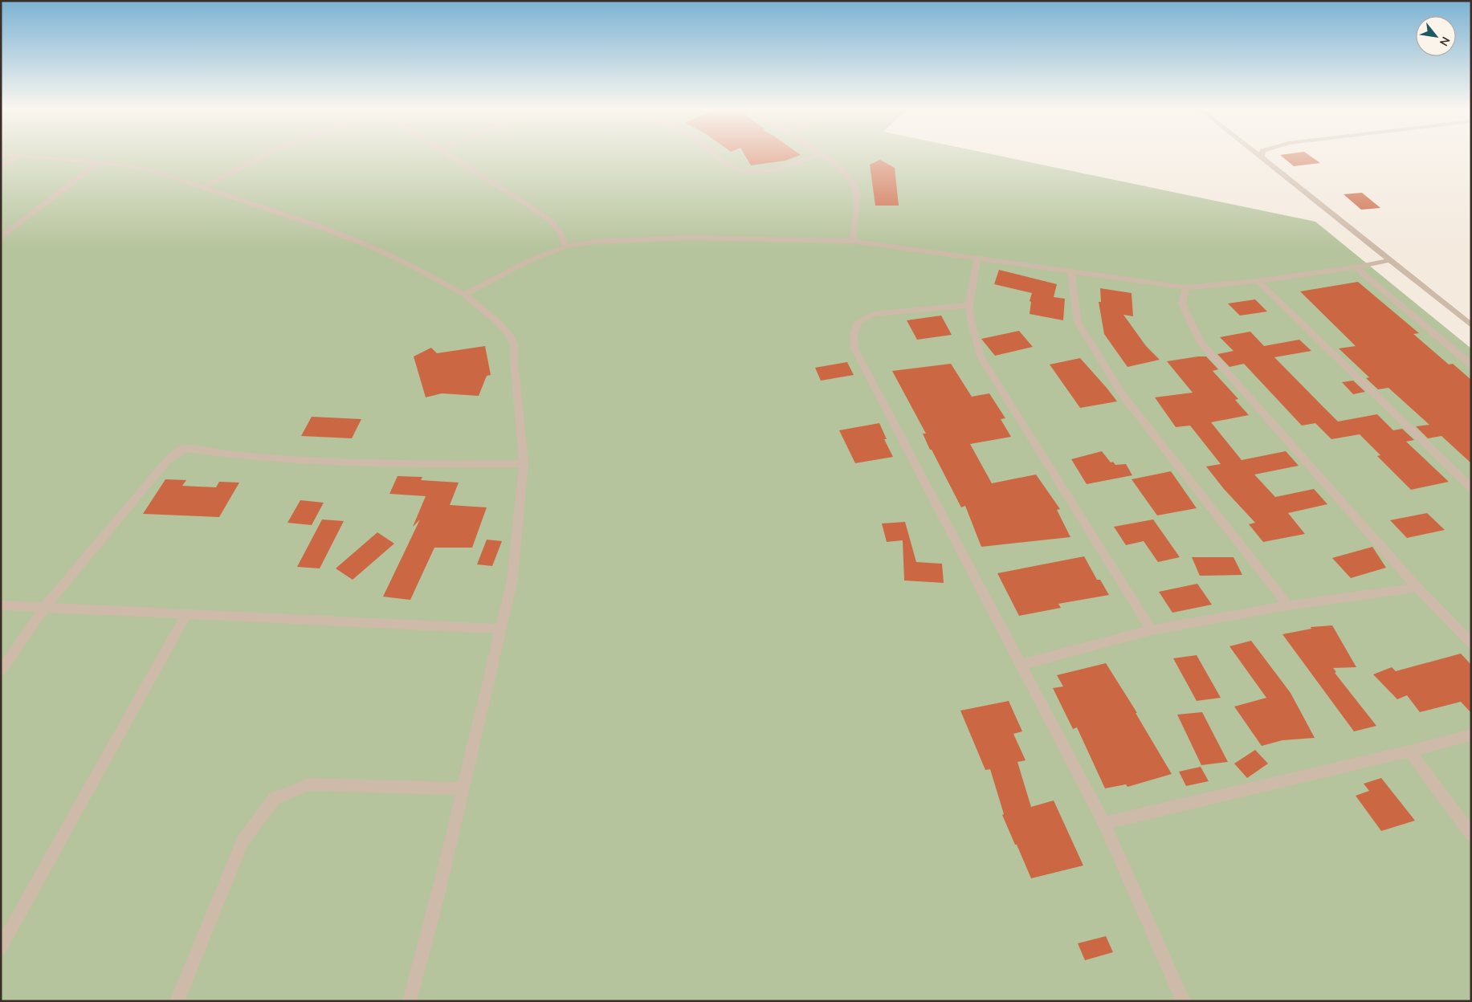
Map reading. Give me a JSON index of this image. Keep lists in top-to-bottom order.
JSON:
{
  "north": "bottom right"
}
